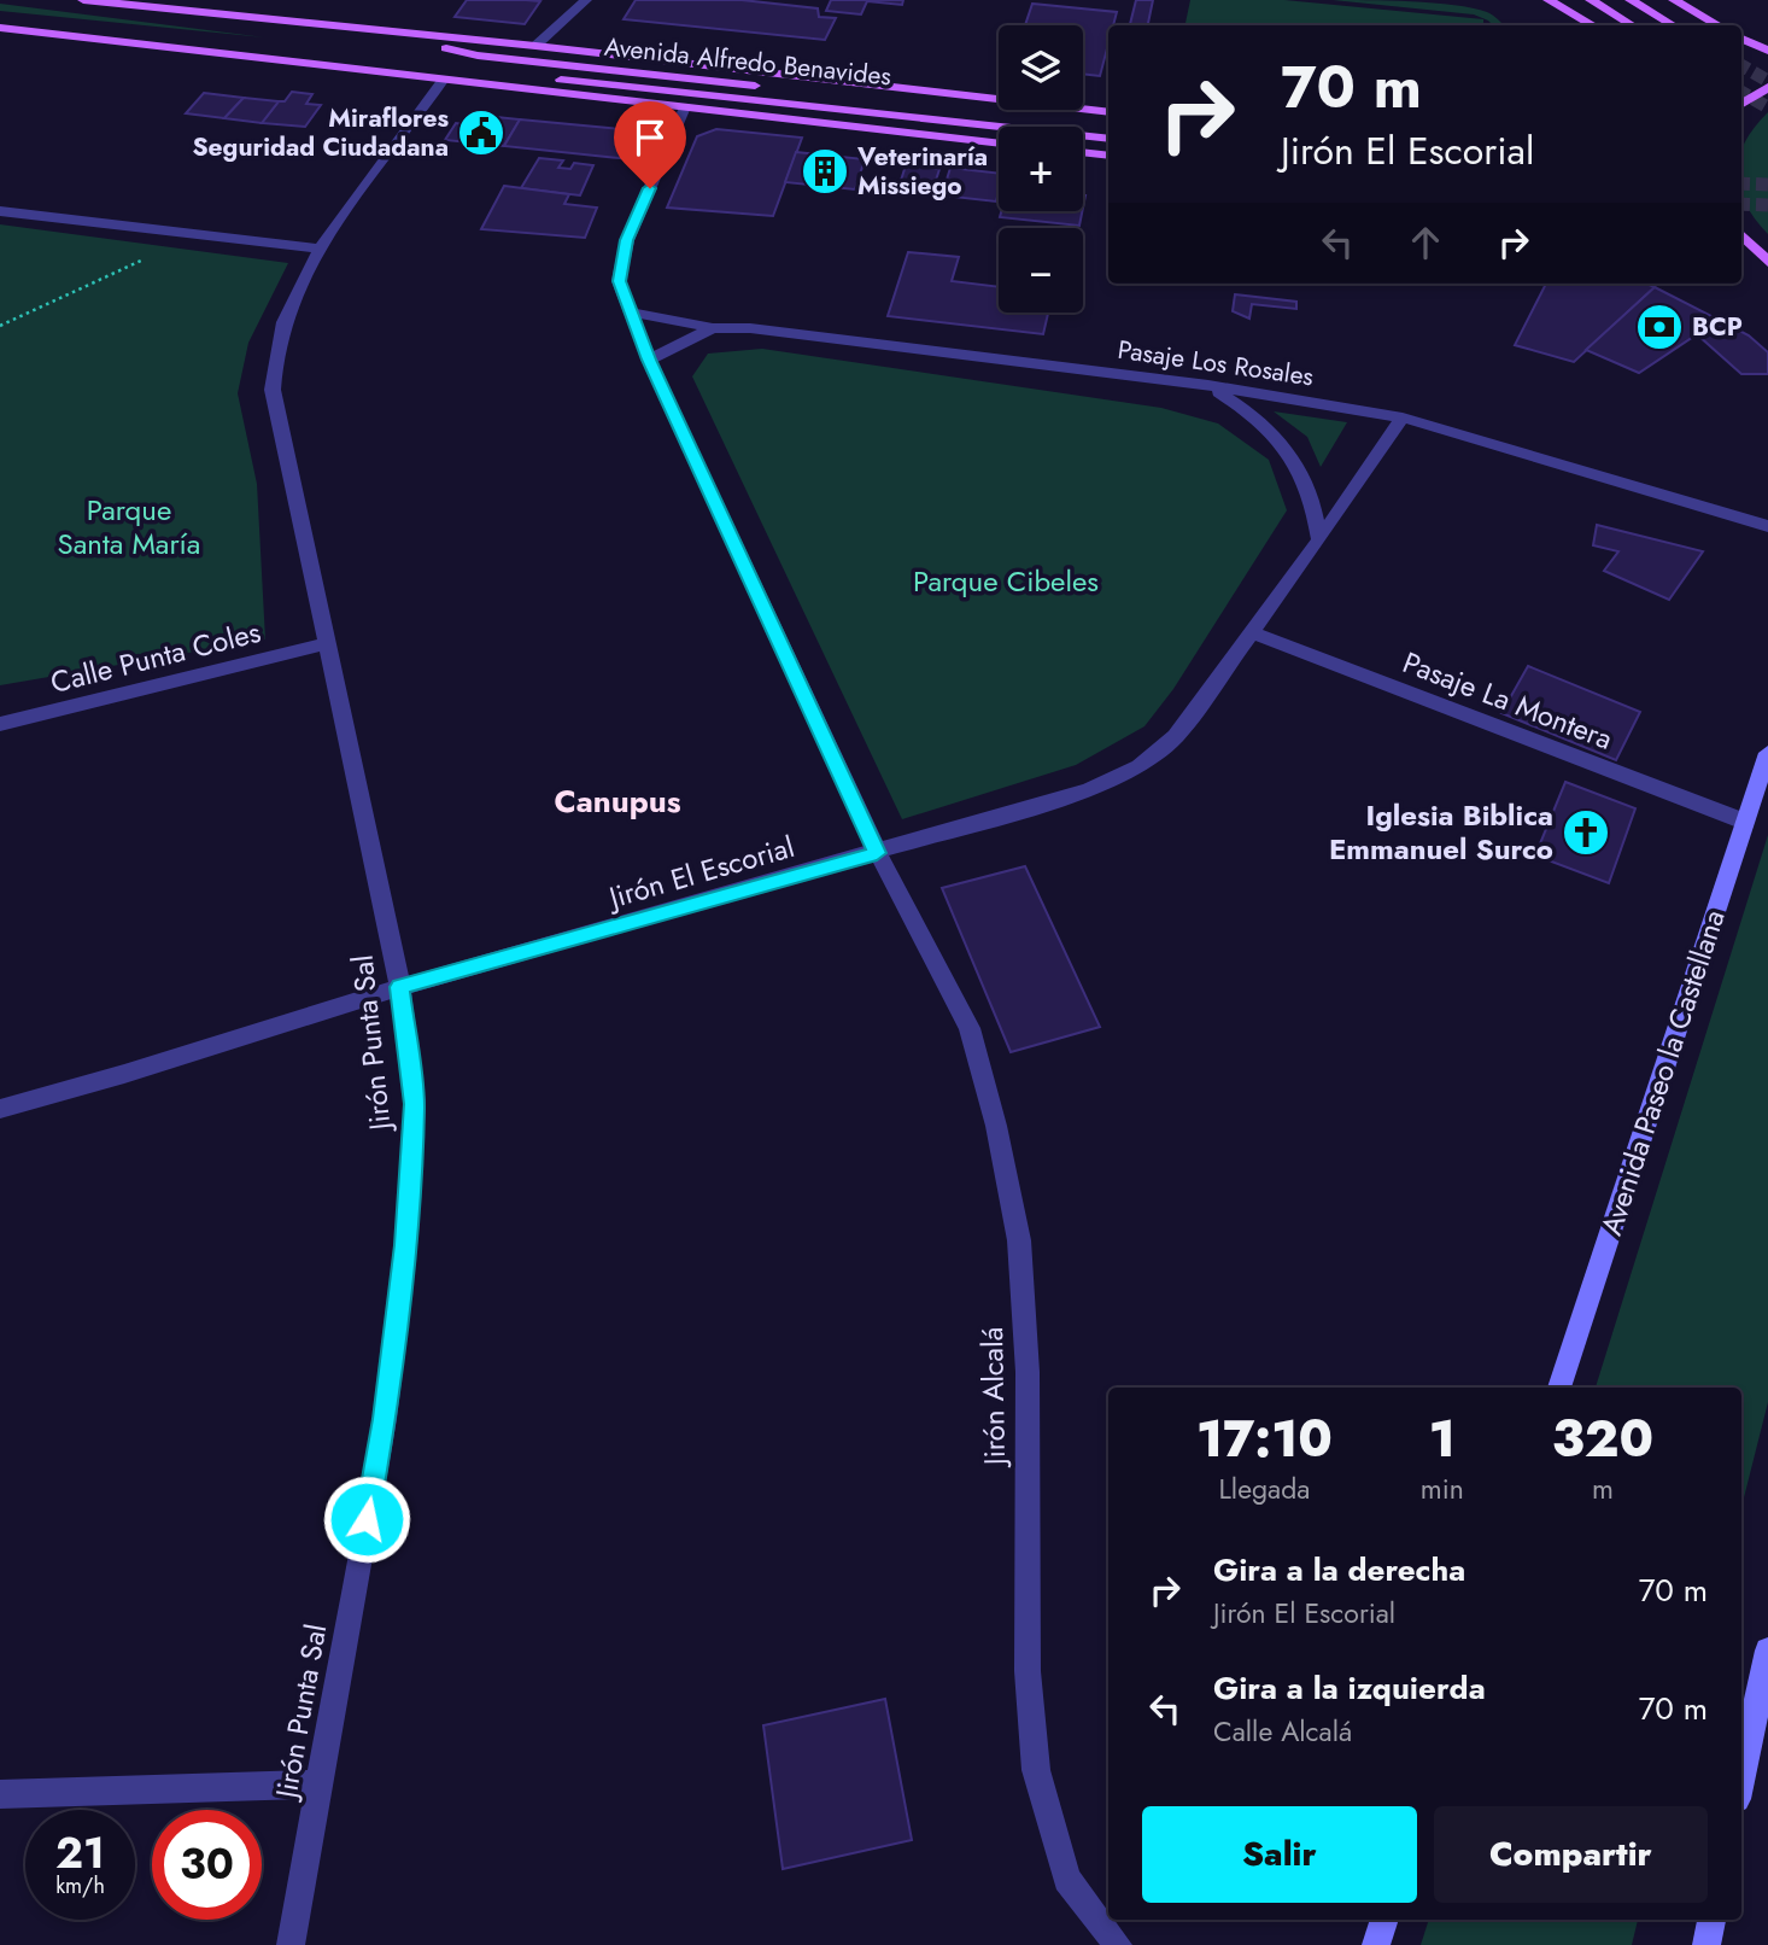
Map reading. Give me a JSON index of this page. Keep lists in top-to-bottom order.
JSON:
{
  "streets": {
    "main road": ["Avenida Alfredo Benavides", "Avenida Paseo la Castellana"],
    "street": [
      "Pasaje Los Rosales",
      "Calle Punta Coles",
      "Pasaje La Montera",
      "Jirón El Escorial",
      "Jirón Punta Sal",
      "Jirón Alcalá"
    ]
  },
  "crossings": [
    ["Avenida Alfredo Benavides", "Jirón Punta Sal"],
    ["Avenida Alfredo Benavides", "Jirón Alcalá"],
    ["Pasaje Los Rosales", "Jirón El Escorial"],
    ["Pasaje Los Rosales", "Jirón Alcalá"],
    ["Calle Punta Coles", "Jirón Punta Sal"],
    ["Pasaje La Montera", "Jirón El Escorial"],
    ["Pasaje La Montera", "Avenida Paseo la Castellana"],
    ["Jirón El Escorial", "Jirón Punta Sal"],
    ["Jirón El Escorial", "Jirón Alcalá"]
  ],
  "districts": ["Canupus"],
  "parks": ["Parque Santa María", "Parque Cibeles"],
  "places": {
    "public building": ["Miraflores Seguridad Ciudadana"],
    "building": ["Veterinaría Missiego"],
    "bank": ["BCP"],
    "church": ["Iglesia Biblica Emmanuel Surco"]
  },
  "page": {
    "map_buttons": ["+", "−"],
    "turn": ["70 m", "Jirón El Escorial"],
    "eta": [
      "17:10",
      "Llegada",
      "1",
      "min",
      "320",
      "m"
    ],
    "list": [
      {
        "name": "Gira a la derecha",
        "note": "Jirón El Escorial",
        "value": "70 m"
      },
      {
        "name": "Gira a la izquierda",
        "note": "Calle Alcalá",
        "value": "70 m"
      }
    ],
    "buttons": ["Salir", "Compartir"],
    "speed": "21 km/h",
    "limit": "30"
  }
}
